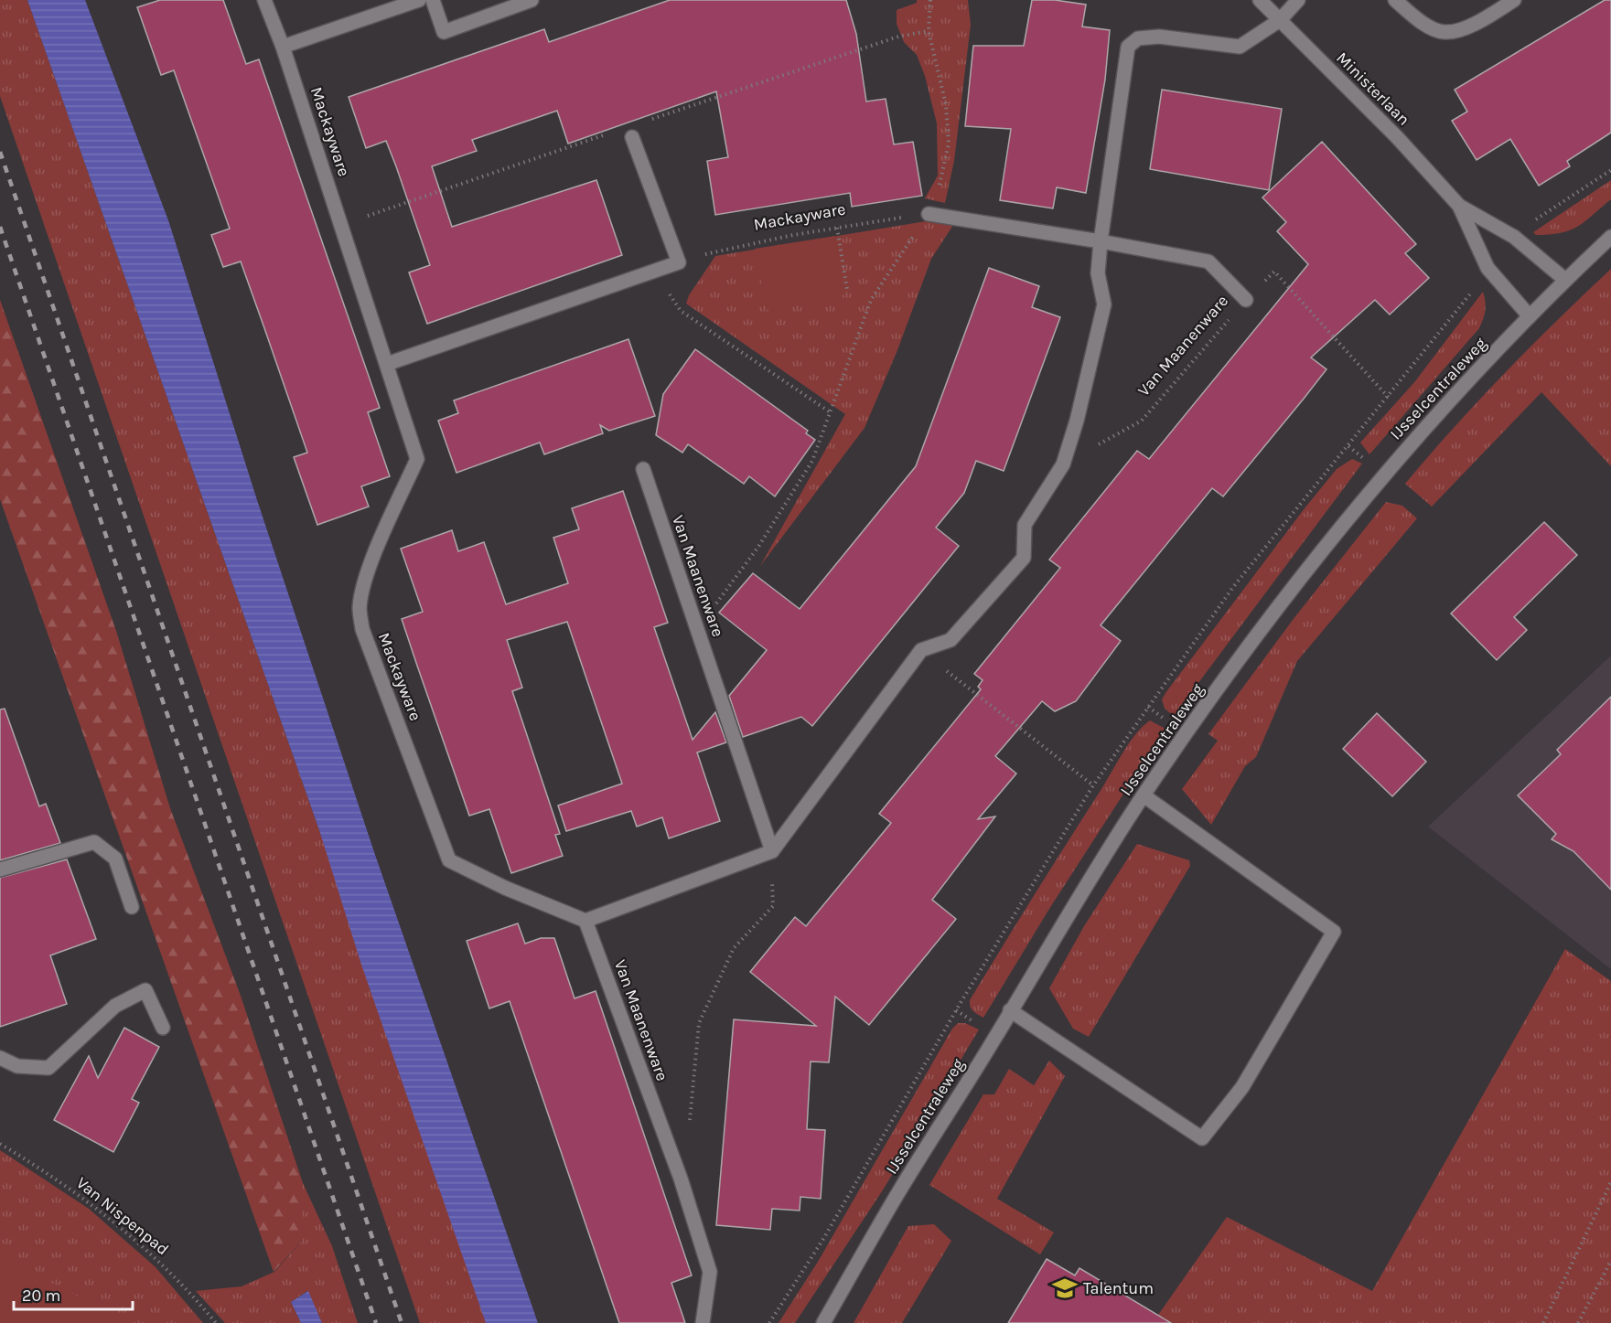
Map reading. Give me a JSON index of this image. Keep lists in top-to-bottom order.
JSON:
{
  "streets": {
    "street": [
      "Ministerlaan",
      "Mackayware",
      "Van Maanenware",
      "IJsselcentraleweg"
    ],
    "path": ["Van Nispenpad"]
  },
  "crossings": [
    ["Ministerlaan", "IJsselcentraleweg"],
    ["Mackayware", "Van Maanenware"]
  ],
  "places": {
    "school or university": ["Talentum"]
  },
  "scale_bar": "20 m"
}
